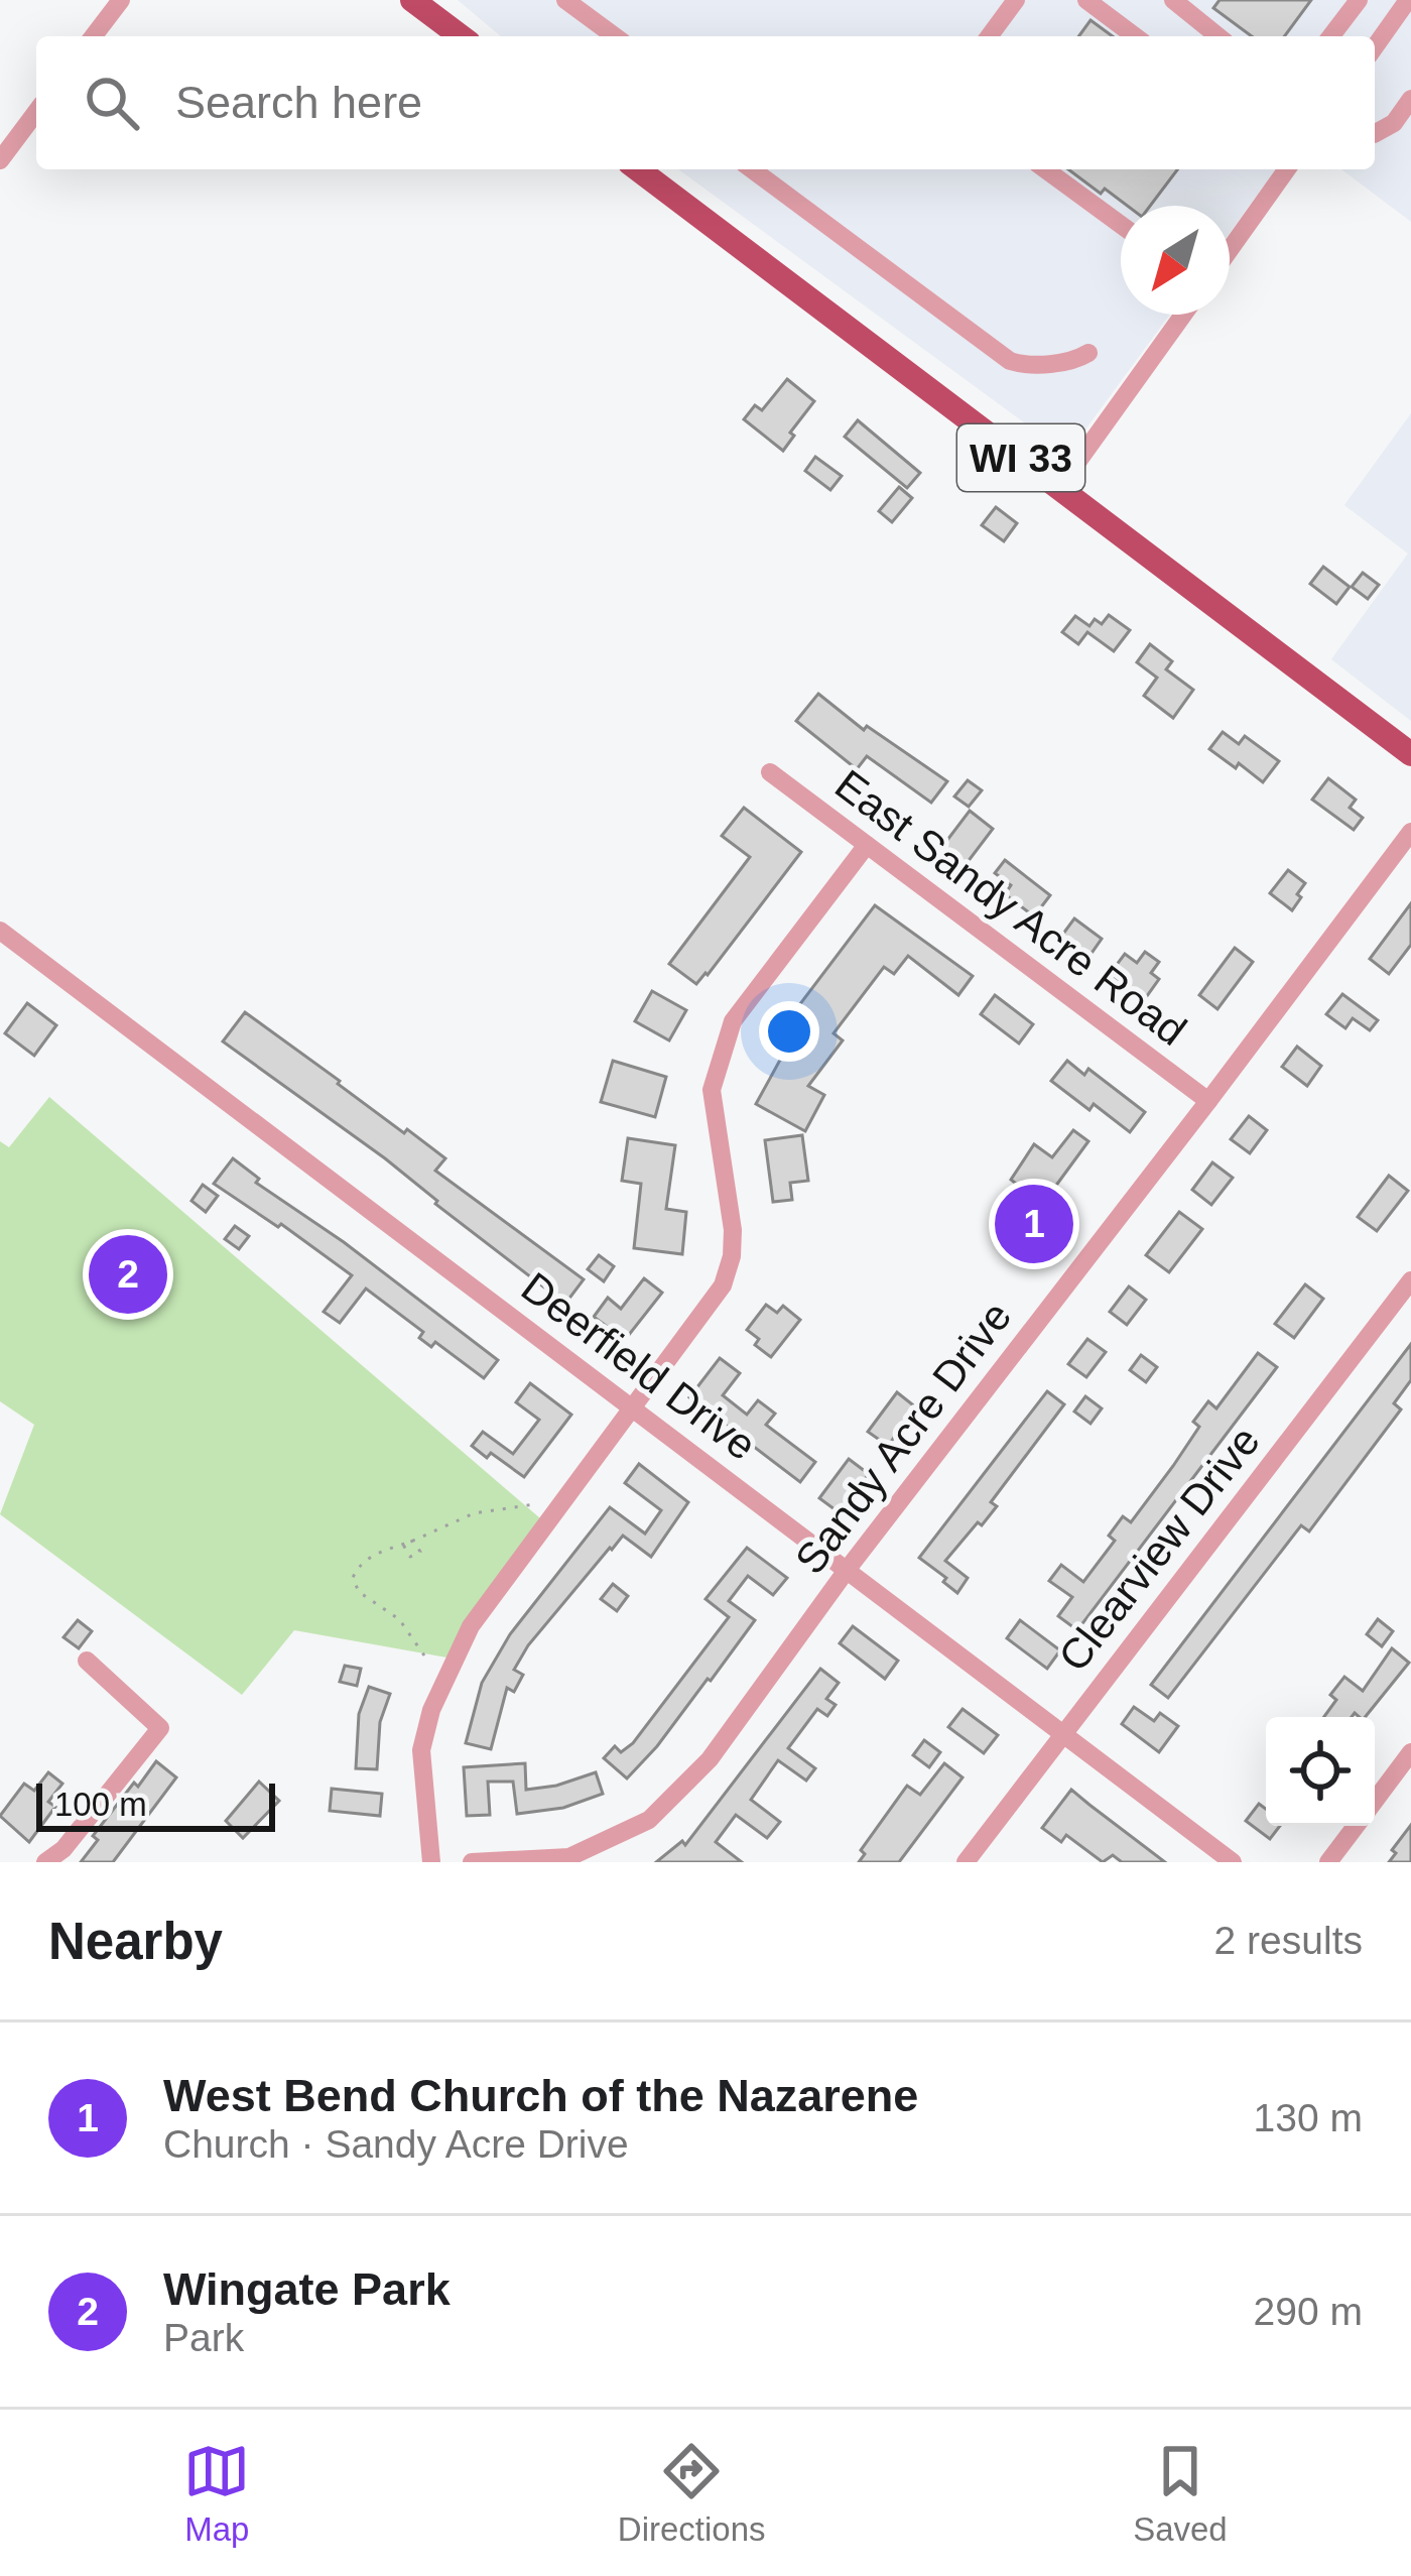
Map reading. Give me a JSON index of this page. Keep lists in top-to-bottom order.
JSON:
{
  "streets": {
    "main road": ["WI 33"],
    "street": [
      "East Sandy Acre Road",
      "Deerfield Drive",
      "Sandy Acre Drive",
      "Clearview Drive"
    ]
  },
  "crossings": [
    ["East Sandy Acre Road", "Sandy Acre Drive"],
    ["Deerfield Drive", "Sandy Acre Drive"],
    ["Deerfield Drive", "Clearview Drive"]
  ],
  "scale_bar": "100 m",
  "north": "bottom left",
  "page": {
    "search": "Search here",
    "pins": ["1", "2"],
    "scale": "100 m",
    "heading": ["Nearby", "2 results"],
    "list": [
      {
        "mark": "1",
        "name": "West Bend Church of the Nazarene",
        "note": "Church · Sandy Acre Drive",
        "value": "130 m"
      },
      {
        "mark": "2",
        "name": "Wingate Park",
        "note": "Park",
        "value": "290 m"
      }
    ],
    "nav": ["Map", "Directions", "Saved"]
  }
}
